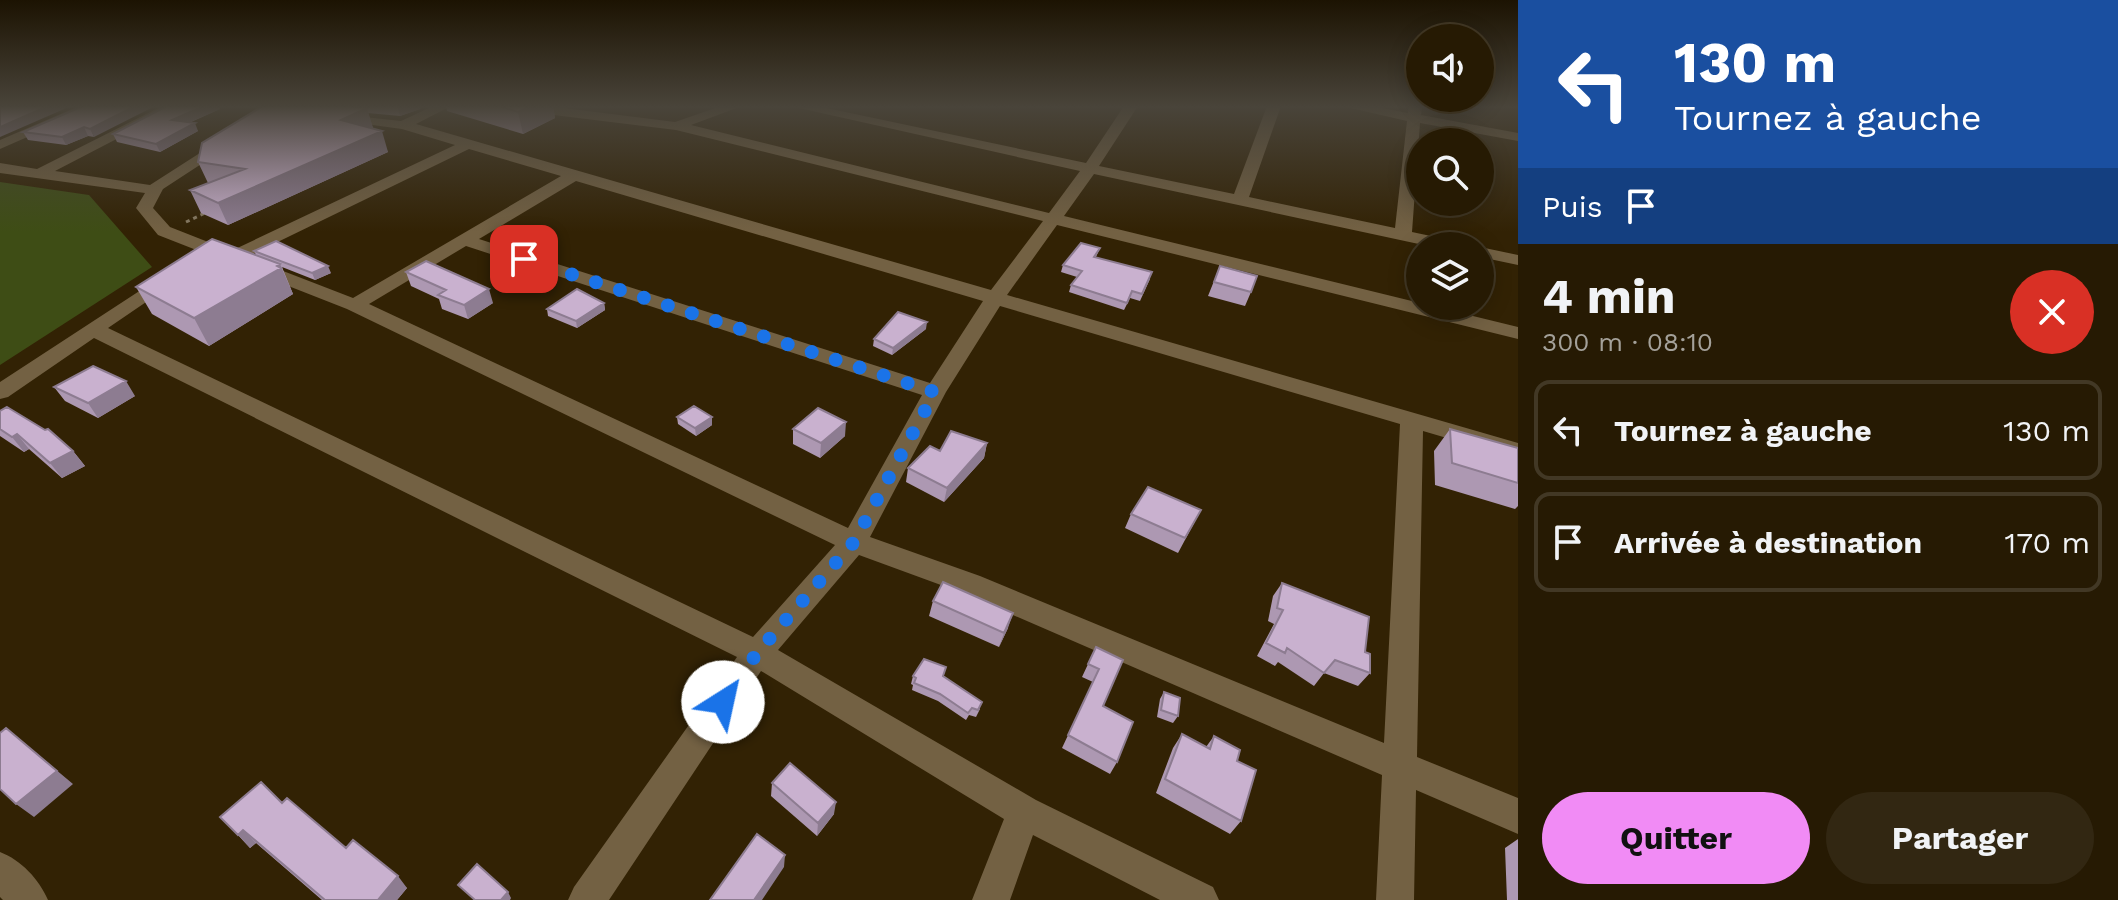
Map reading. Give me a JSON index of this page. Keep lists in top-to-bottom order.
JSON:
{
  "page": {
    "turn": ["130 m", "Tournez à gauche"],
    "then": "Puis",
    "heading": ["4 min", "300 m · 08:10"],
    "list": [
      {
        "name": "Tournez à gauche",
        "value": "130 m"
      },
      {
        "name": "Arrivée à destination",
        "value": "170 m"
      }
    ],
    "buttons": ["Quitter", "Partager"]
  }
}
